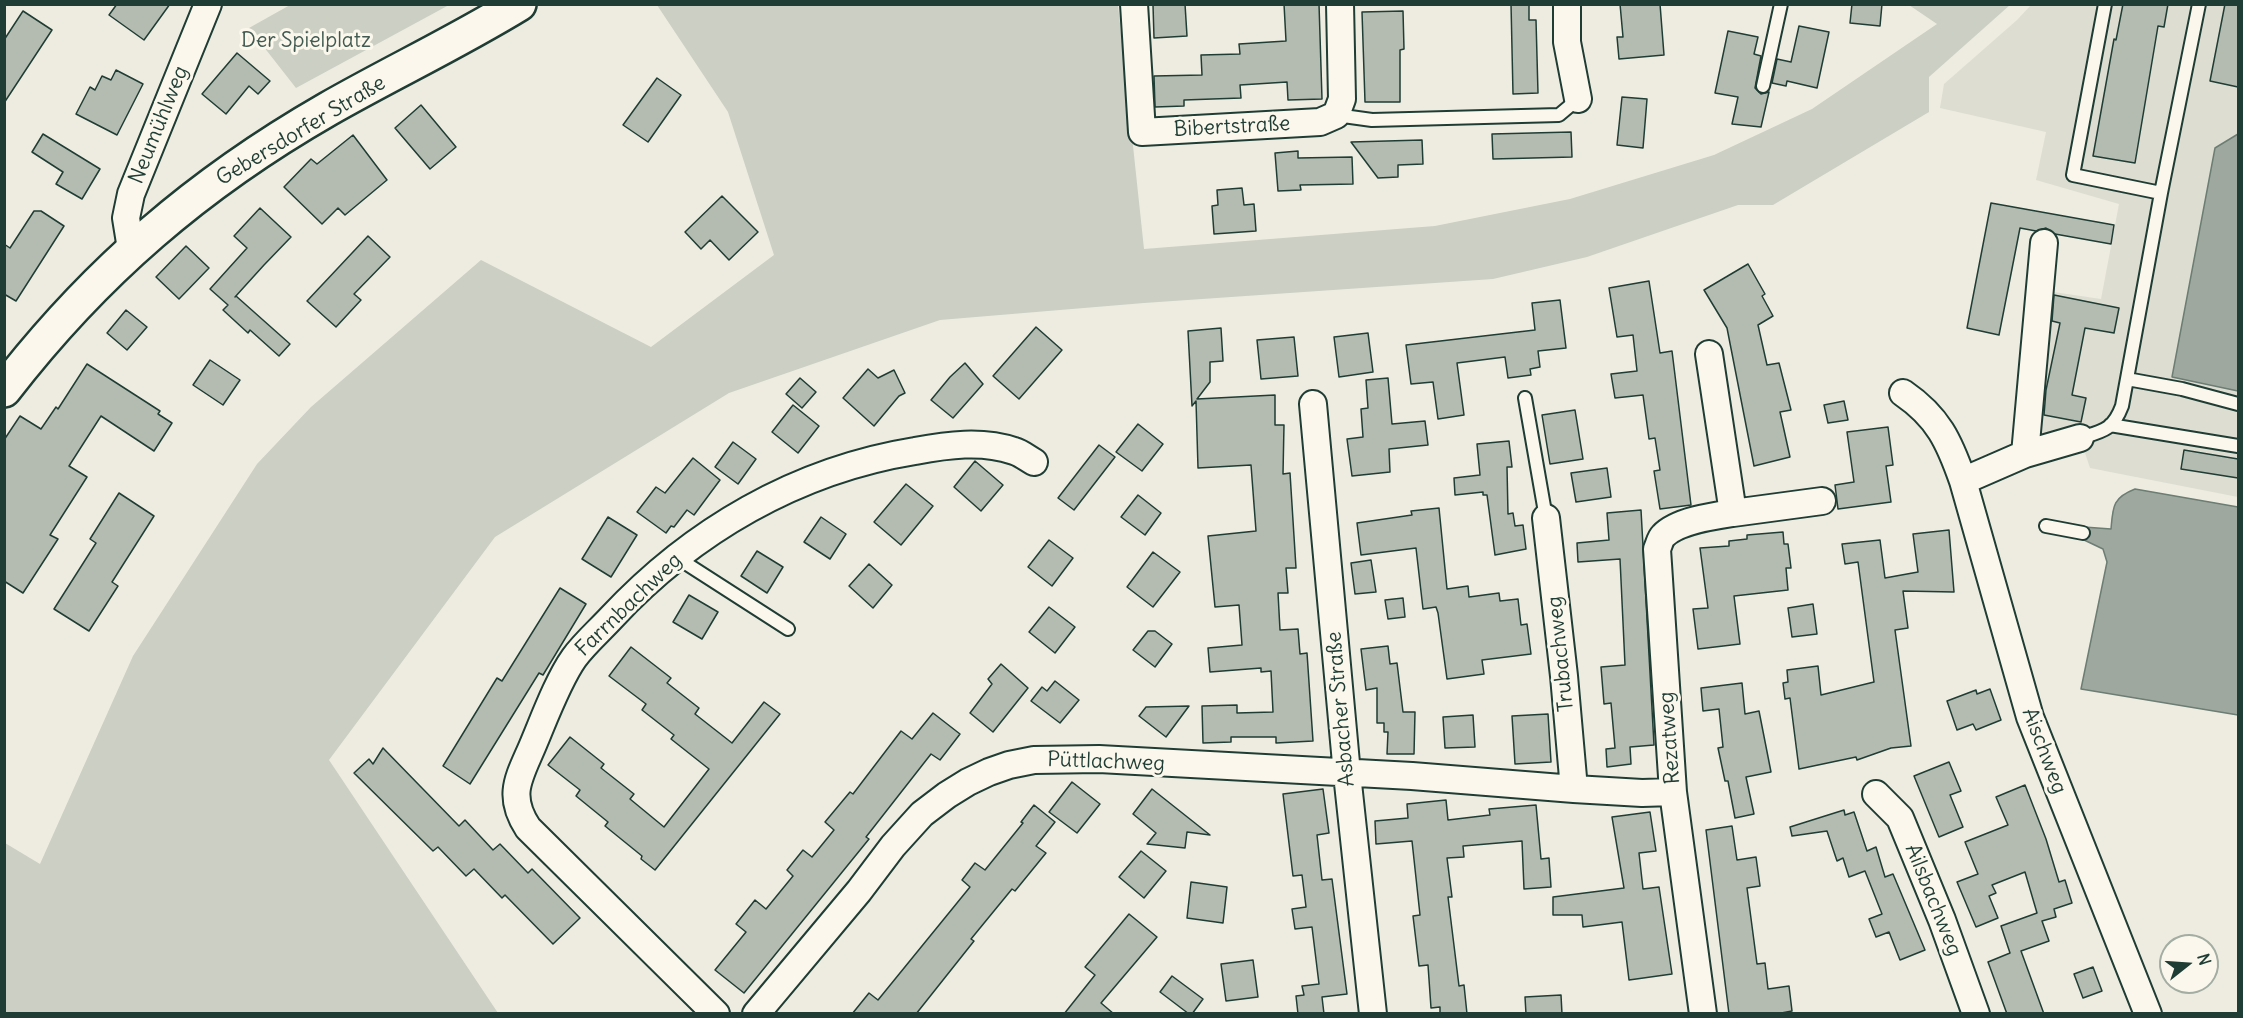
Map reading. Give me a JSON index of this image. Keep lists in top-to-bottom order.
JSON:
{
  "streets": {
    "main road": ["Gebersdorfer Straße"],
    "street": [
      "Neumühlweg",
      "Bibertstraße",
      "Farrnbachweg",
      "Trubachweg",
      "Asbacher Straße",
      "Rezatweg",
      "Aischweg",
      "Püttlachweg",
      "Ailsbachweg"
    ]
  },
  "crossings": [
    ["Neumühlweg", "Gebersdorfer Straße"],
    ["Asbacher Straße", "Püttlachweg"]
  ],
  "parks": ["Der Spielplatz"],
  "north": "right"
}
